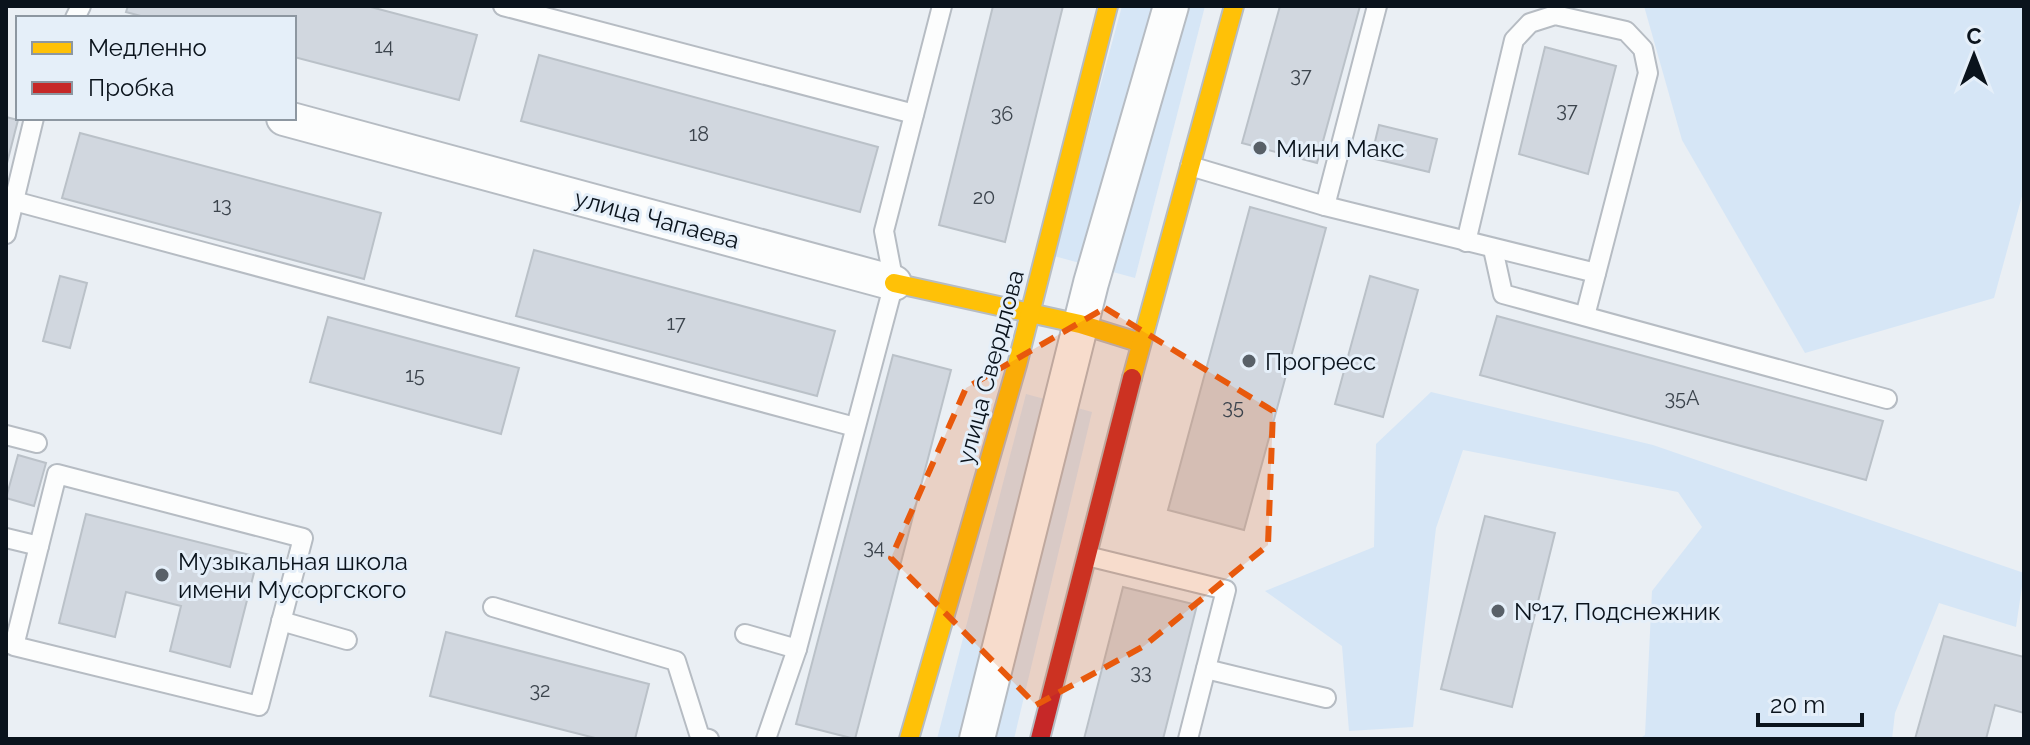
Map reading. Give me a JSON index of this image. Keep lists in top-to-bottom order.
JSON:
{
  "streets": {
    "street": ["улица Чапаева", "улица Свердлова"]
  },
  "crossings": [
    ["улица Чапаева", "улица Свердлова"]
  ],
  "places": [
    "Мини Макс",
    "Прогресс",
    "Музыкальная школа имени Мусоргского",
    "№17, Подснежник"
  ],
  "house_numbers": [
    "14",
    "37",
    "37",
    "36",
    "18",
    "20",
    "13",
    "17",
    "15",
    "35А",
    "35",
    "34",
    "33",
    "32"
  ],
  "legend": ["Медленно", "Пробка"],
  "scale_bar": "20 m",
  "north": "top"
}
